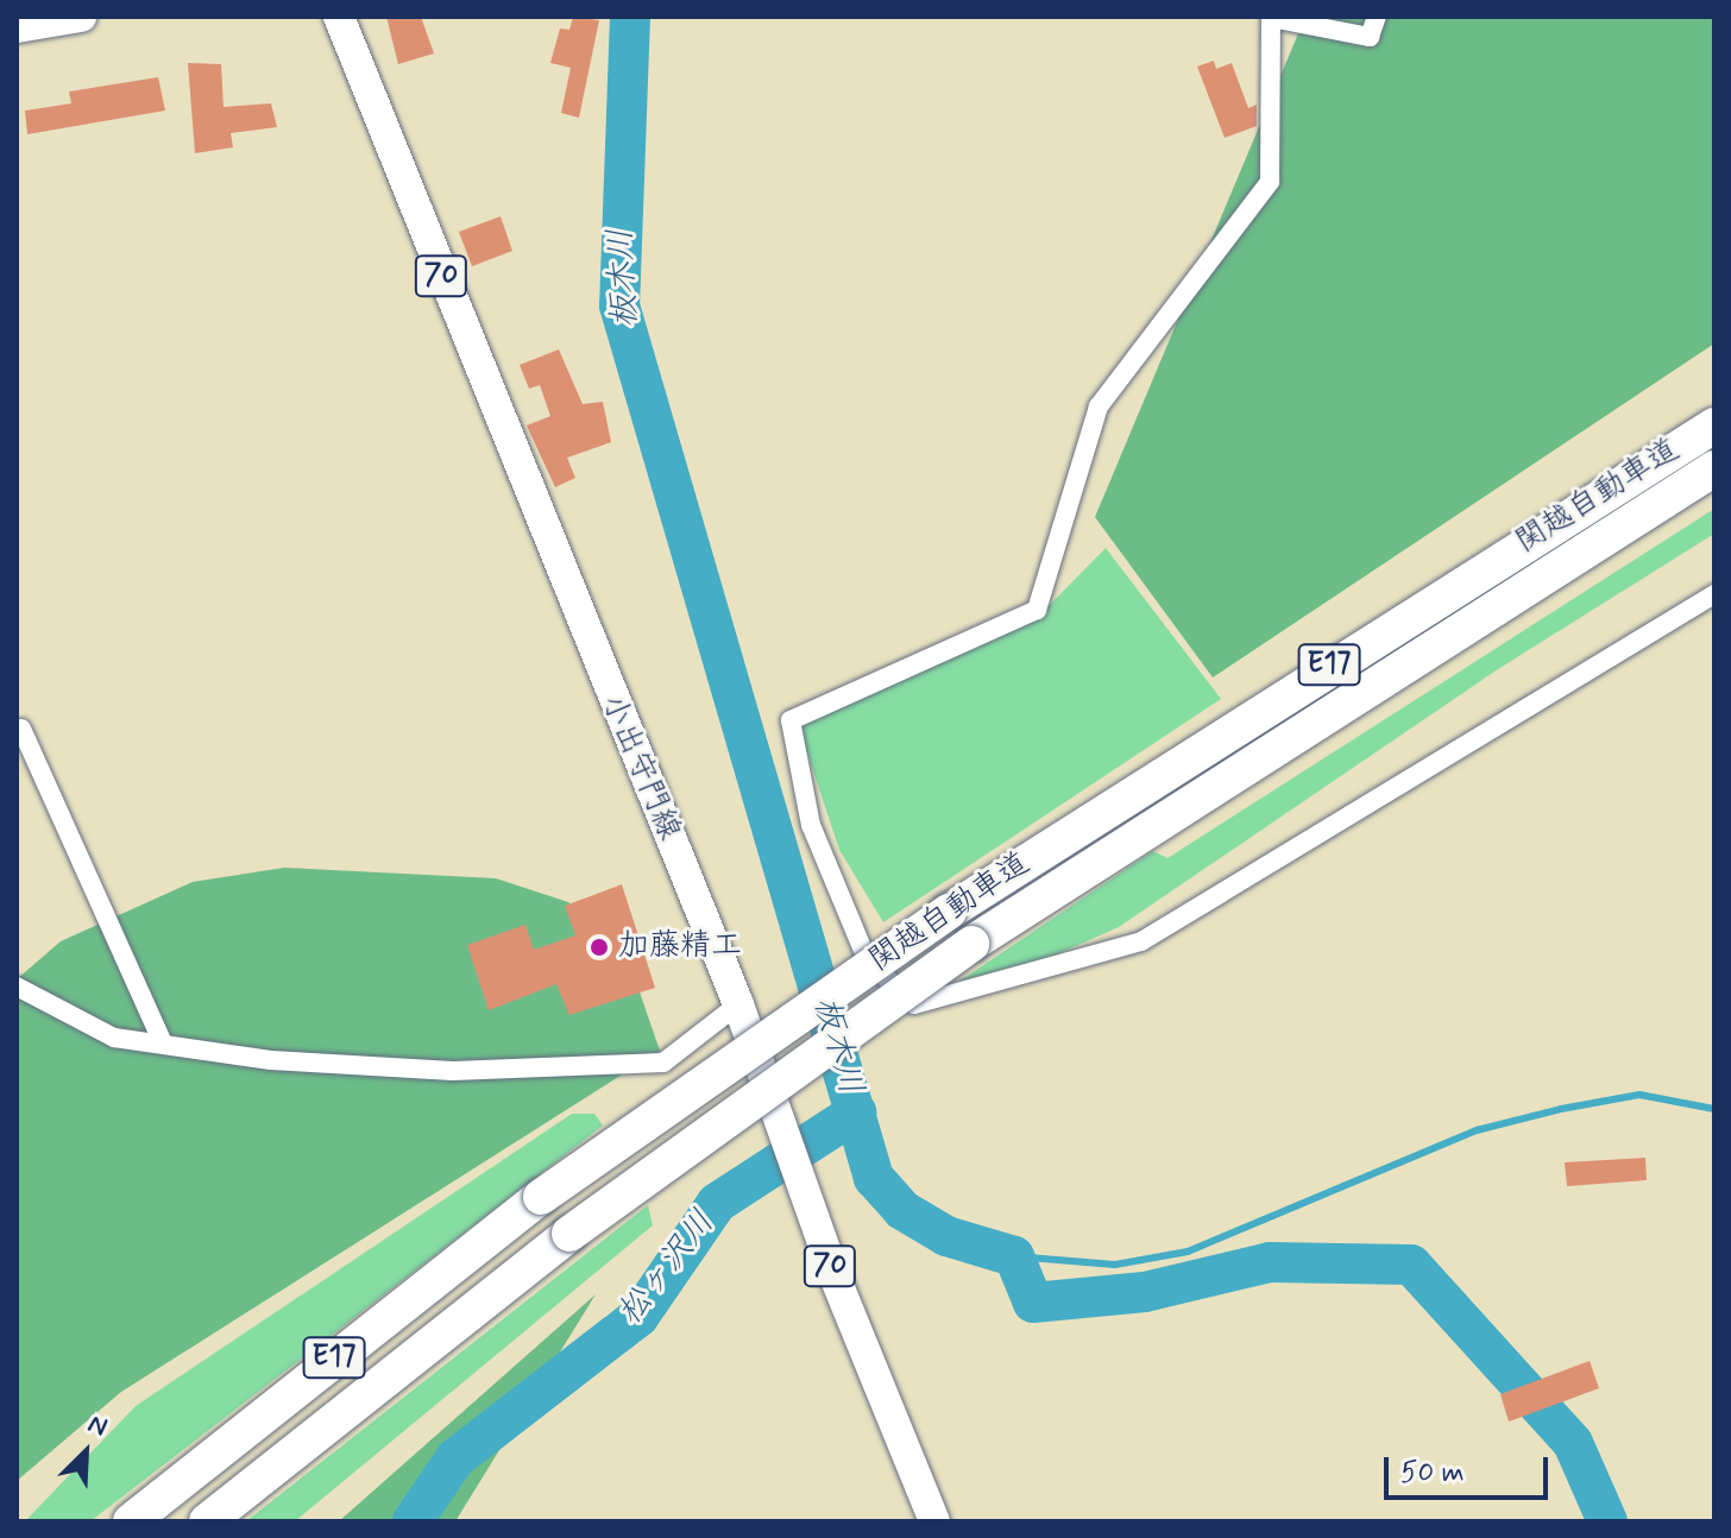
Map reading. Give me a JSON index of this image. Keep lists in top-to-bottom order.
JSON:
{
  "streets": {
    "highway": ["関越自動車道", "E17"],
    "main road": ["70", "小出守門線"]
  },
  "water": ["板木川", "松ヶ沢川"],
  "places": ["加藤精工"],
  "scale_bar": "50 m",
  "north": "top right"
}
